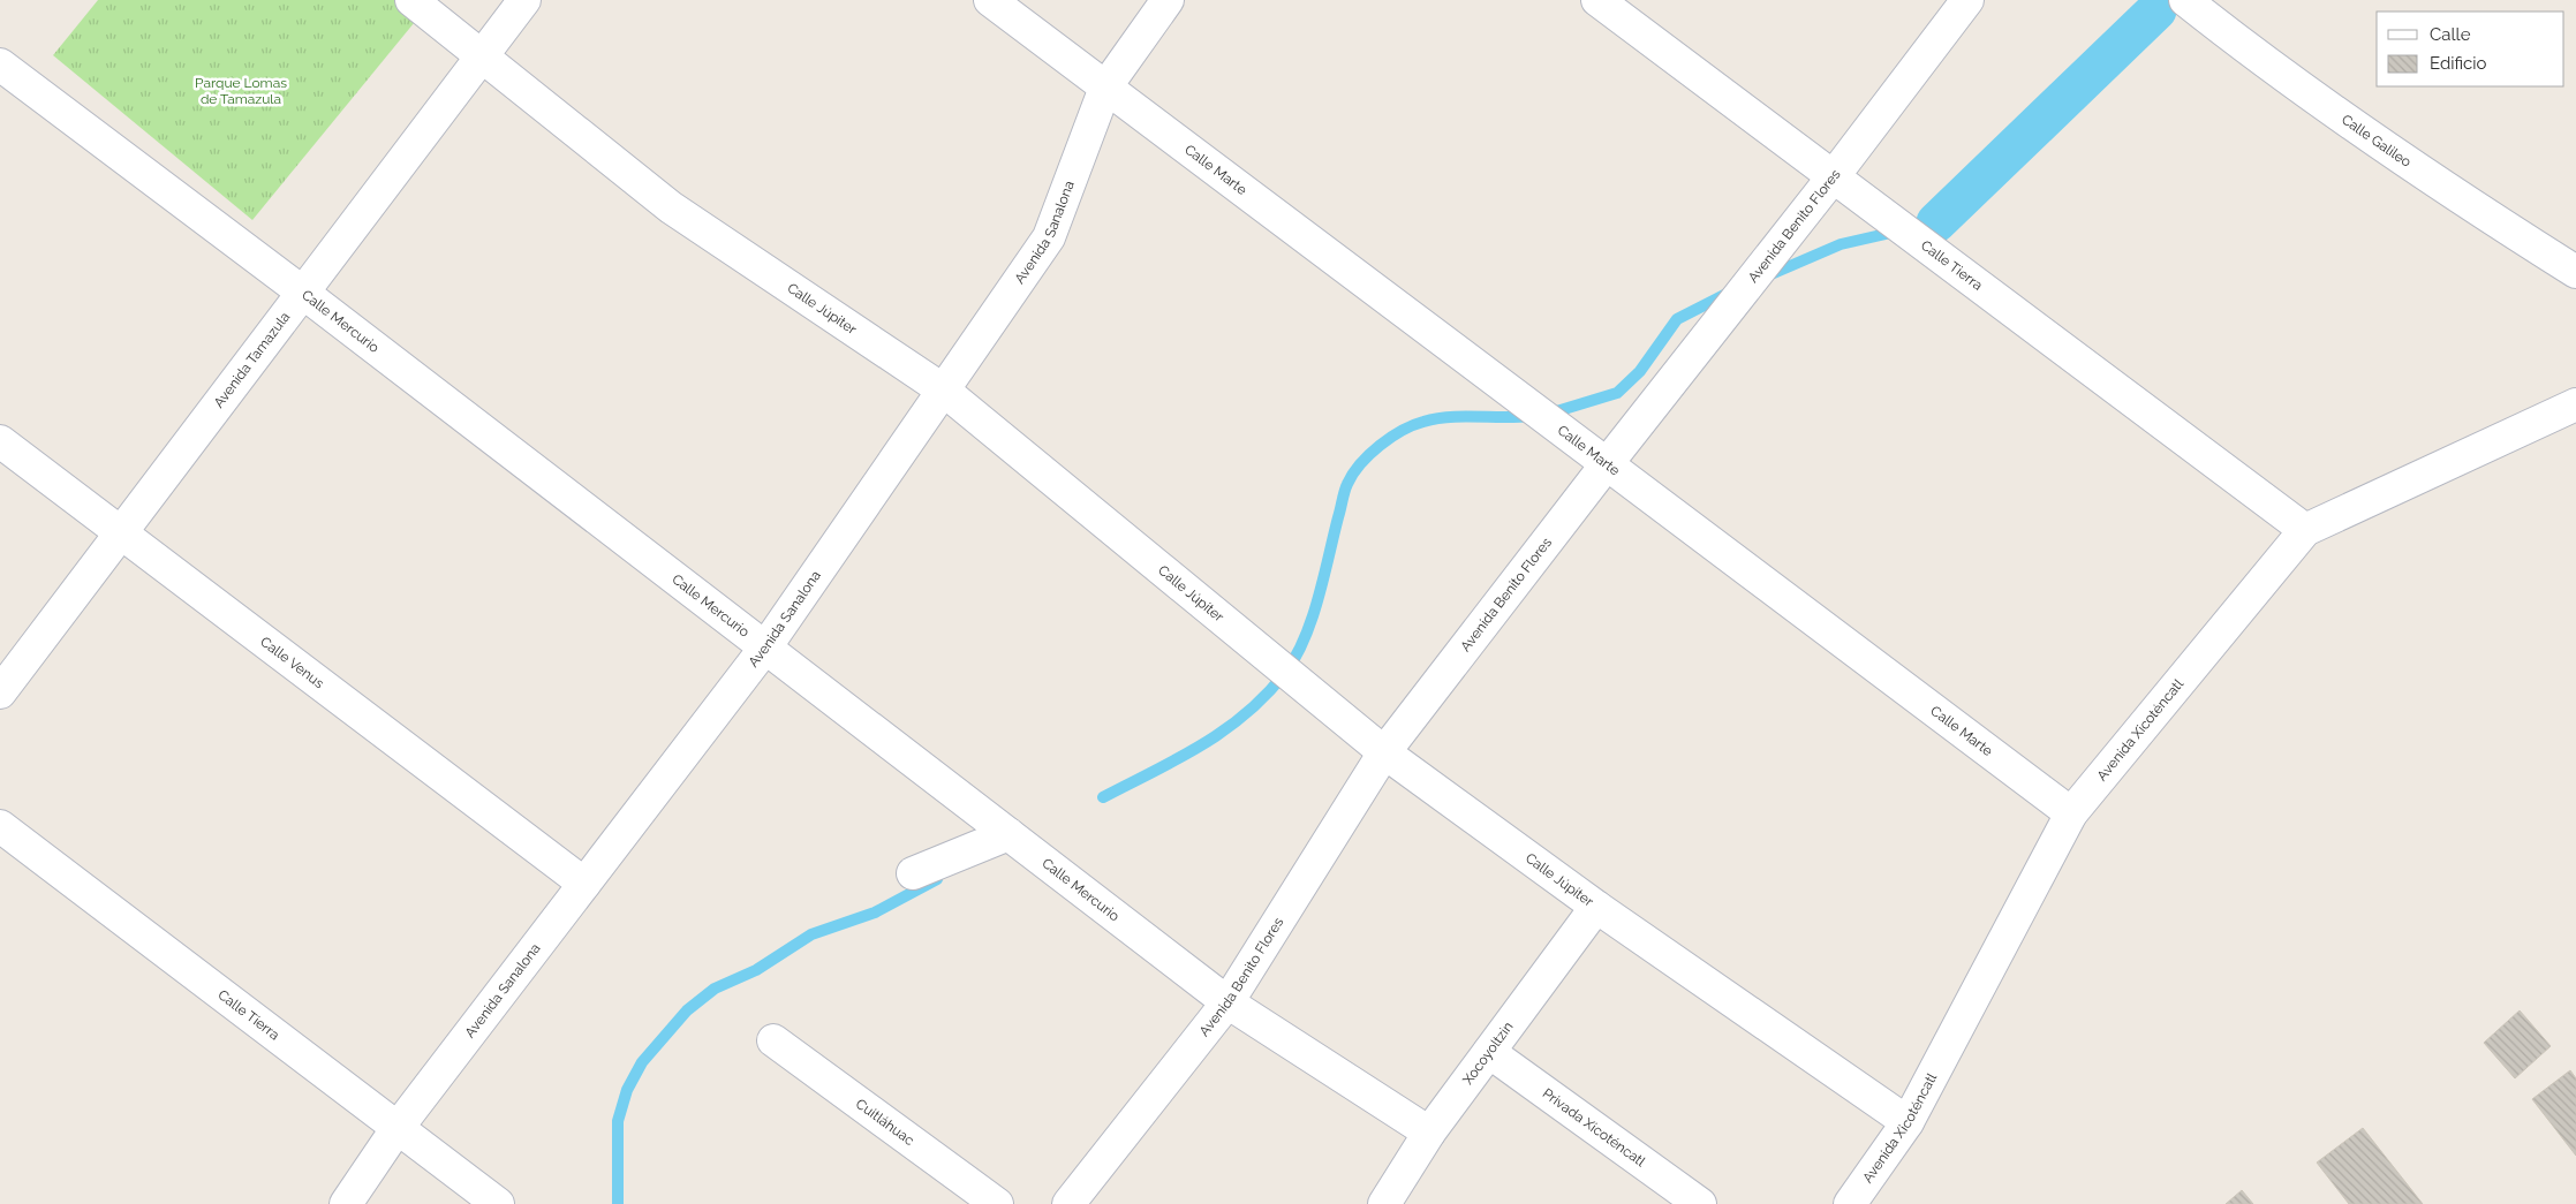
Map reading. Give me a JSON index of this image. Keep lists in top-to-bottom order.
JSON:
{
  "streets": {
    "street": [
      "Calle Galileo",
      "Calle Marte",
      "Avenida Benito Flores",
      "Avenida Sanalona",
      "Calle Tierra",
      "Calle Júpiter",
      "Calle Mercurio",
      "Avenida Tamazula",
      "Calle Venus",
      "Avenida Xicoténcatl",
      "Xocoyoltzin",
      "Cuitláhuac",
      "Privada Xicoténcatl"
    ]
  },
  "crossings": [
    ["Calle Marte", "Avenida Benito Flores"],
    ["Calle Marte", "Avenida Sanalona"],
    ["Calle Marte", "Avenida Xicoténcatl"],
    ["Avenida Benito Flores", "Calle Tierra"],
    ["Avenida Benito Flores", "Calle Júpiter"],
    ["Avenida Benito Flores", "Calle Mercurio"],
    ["Avenida Sanalona", "Calle Tierra"],
    ["Avenida Sanalona", "Calle Júpiter"],
    ["Avenida Sanalona", "Calle Mercurio"],
    ["Avenida Sanalona", "Calle Venus"],
    ["Calle Tierra", "Avenida Xicoténcatl"],
    ["Calle Júpiter", "Avenida Tamazula"],
    ["Calle Júpiter", "Avenida Xicoténcatl"],
    ["Calle Júpiter", "Xocoyoltzin"],
    ["Calle Mercurio", "Avenida Tamazula"],
    ["Calle Mercurio", "Xocoyoltzin"],
    ["Avenida Tamazula", "Calle Venus"],
    ["Xocoyoltzin", "Privada Xicoténcatl"]
  ],
  "parks": ["Parque Lomas de Tamazula"],
  "legend": ["Calle", "Edificio"]
}
